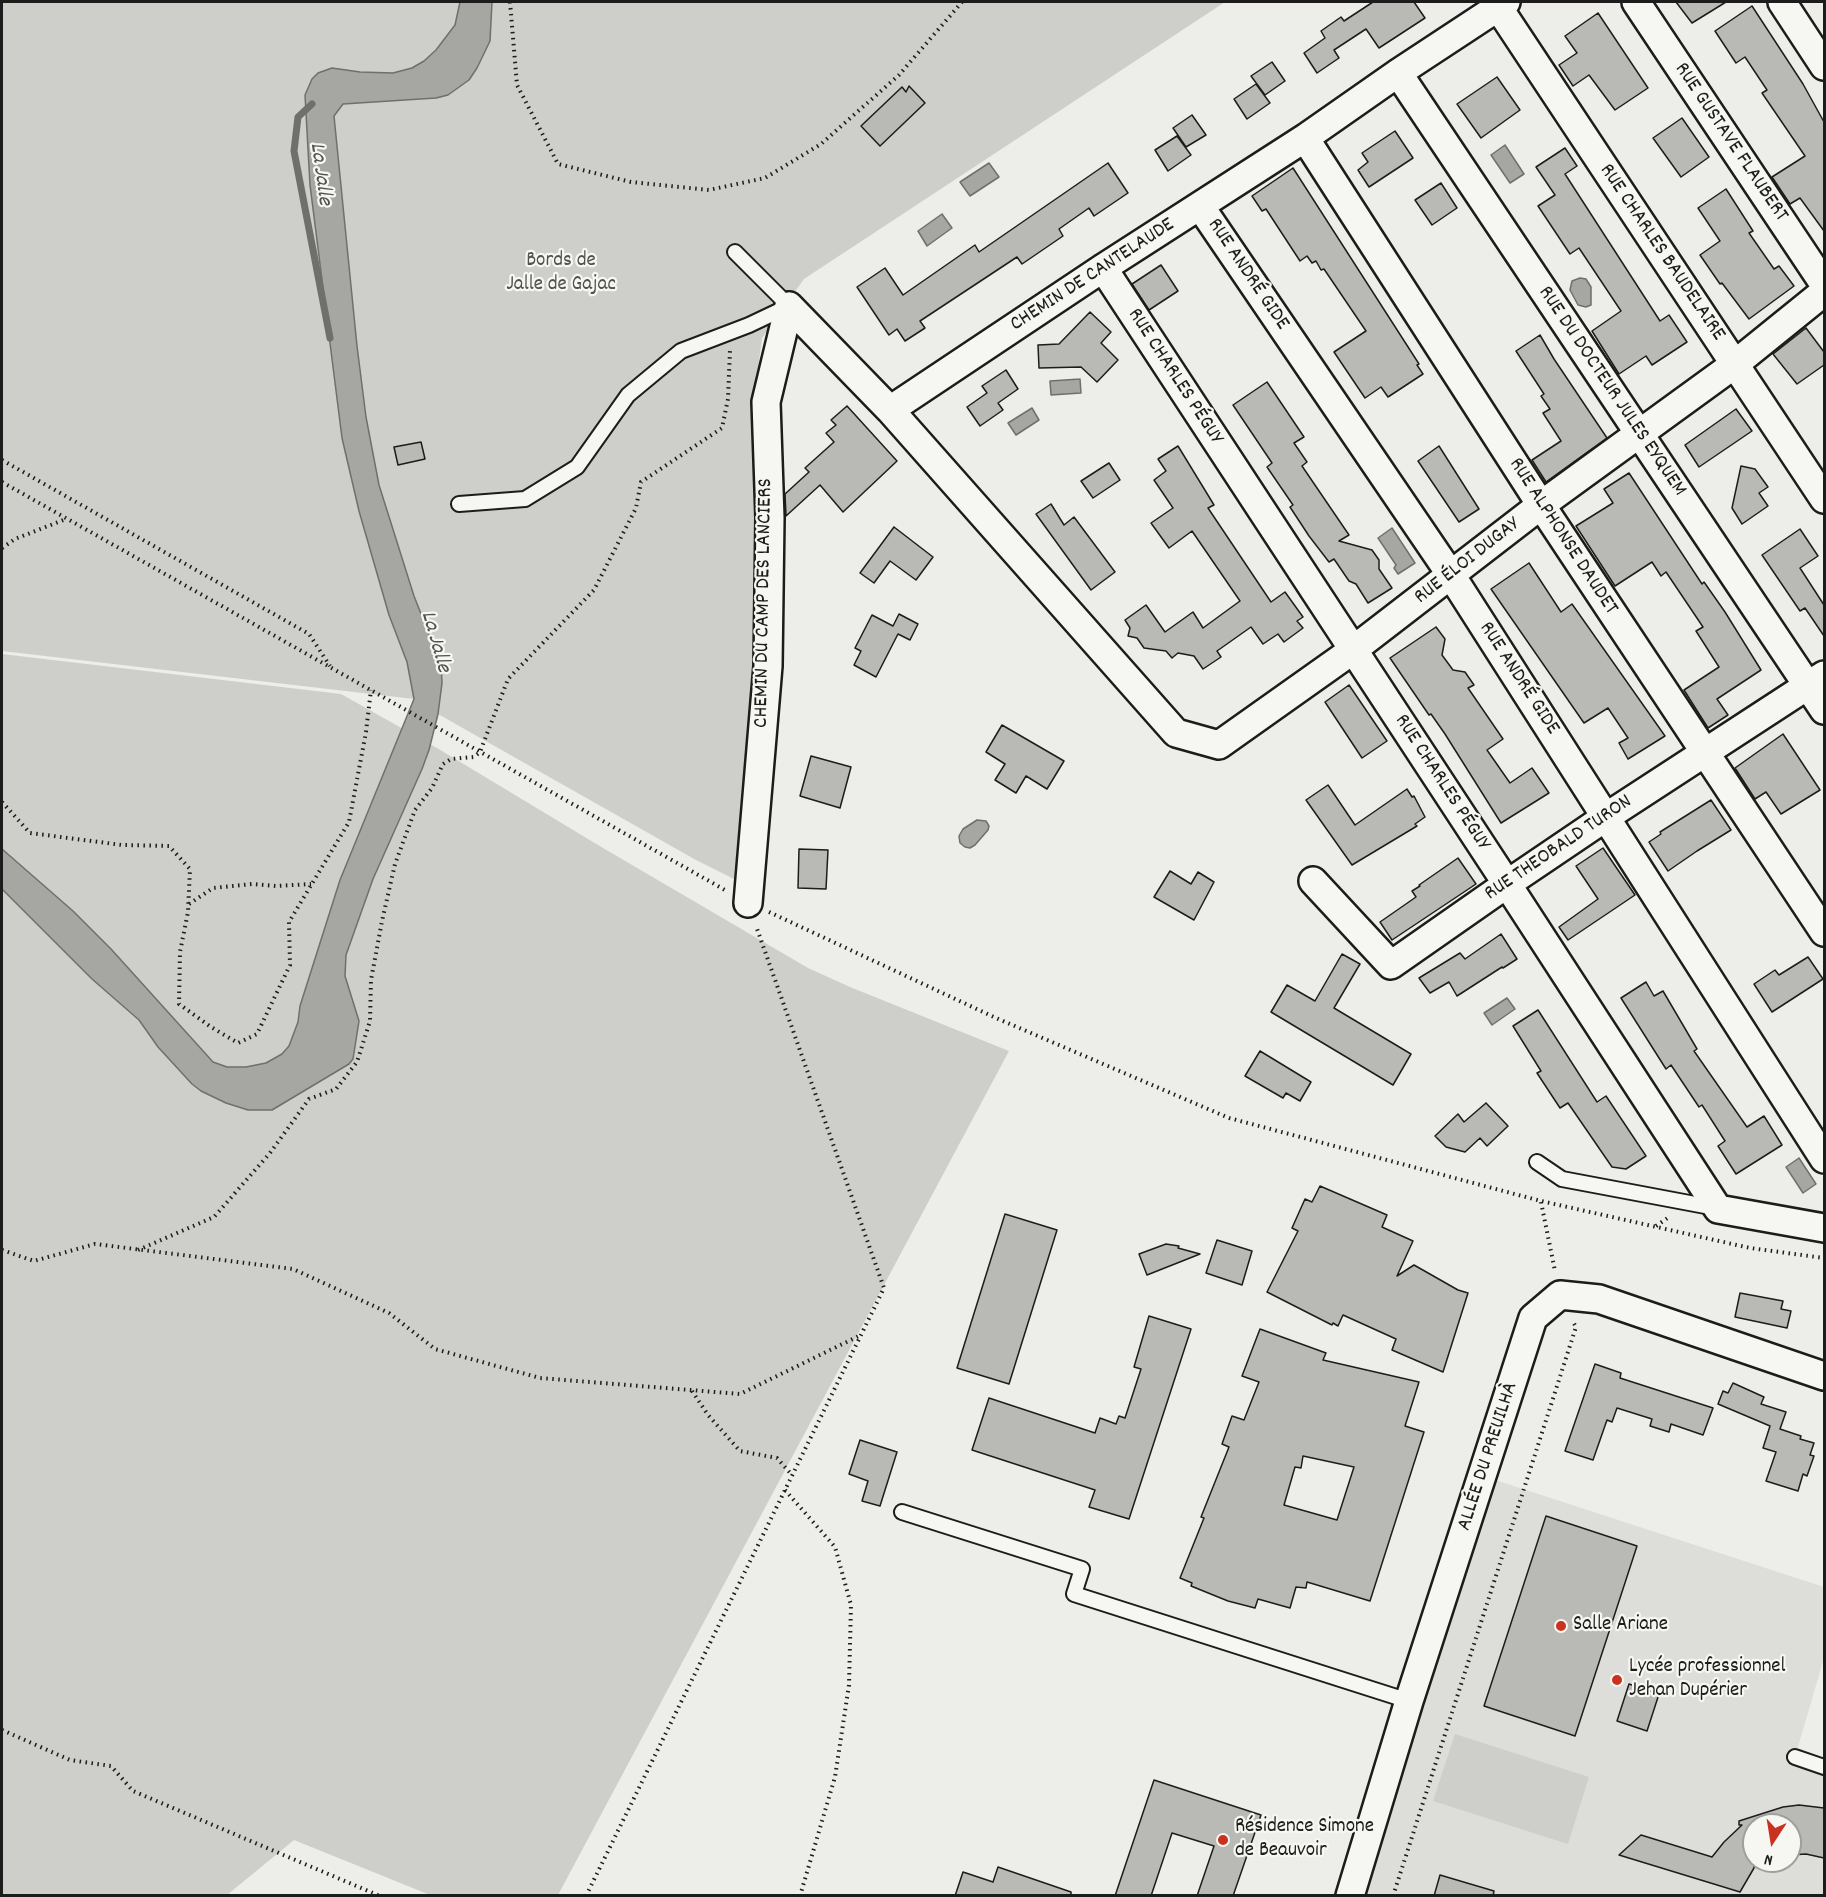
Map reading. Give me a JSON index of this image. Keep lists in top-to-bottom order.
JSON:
{
  "streets": {
    "street": [
      "RUE GUSTAVE FLAUBERT",
      "RUE CHARLES BAUDELAIRE",
      "RUE ANDRÉ GIDE",
      "CHEMIN DE CANTELAUDE",
      "RUE CHARLES PÉGUY",
      "RUE DU DOCTEUR JULES EYQUEM",
      "RUE ALPHONSE DAUDET",
      "RUE ÉLOI DUGAY",
      "CHEMIN DU CAMP DES LANCIERS",
      "RUE THEOBALD TURON",
      "ALLÉE DU PREUILHÀ"
    ]
  },
  "crossings": [
    ["RUE CHARLES BAUDELAIRE", "CHEMIN DE CANTELAUDE"],
    ["RUE CHARLES BAUDELAIRE", "RUE ÉLOI DUGAY"],
    ["RUE ANDRÉ GIDE", "CHEMIN DE CANTELAUDE"],
    ["RUE ANDRÉ GIDE", "RUE ÉLOI DUGAY"],
    ["RUE ANDRÉ GIDE", "RUE THEOBALD TURON"],
    ["CHEMIN DE CANTELAUDE", "RUE CHARLES PÉGUY"],
    ["CHEMIN DE CANTELAUDE", "RUE DU DOCTEUR JULES EYQUEM"],
    ["CHEMIN DE CANTELAUDE", "RUE ALPHONSE DAUDET"],
    ["CHEMIN DE CANTELAUDE", "RUE ÉLOI DUGAY"],
    ["RUE CHARLES PÉGUY", "RUE ÉLOI DUGAY"],
    ["RUE CHARLES PÉGUY", "RUE THEOBALD TURON"],
    ["RUE DU DOCTEUR JULES EYQUEM", "RUE ÉLOI DUGAY"],
    ["RUE DU DOCTEUR JULES EYQUEM", "RUE THEOBALD TURON"],
    ["RUE ALPHONSE DAUDET", "RUE ÉLOI DUGAY"],
    ["RUE ALPHONSE DAUDET", "RUE THEOBALD TURON"]
  ],
  "water": ["La Jalle"],
  "parks": ["Bords de Jalle de Gajac"],
  "places": ["Salle Ariane", "Lycée professionnel Jehan Dupérier", "Résidence Simone de Beauvoir"],
  "north": "bottom"
}
